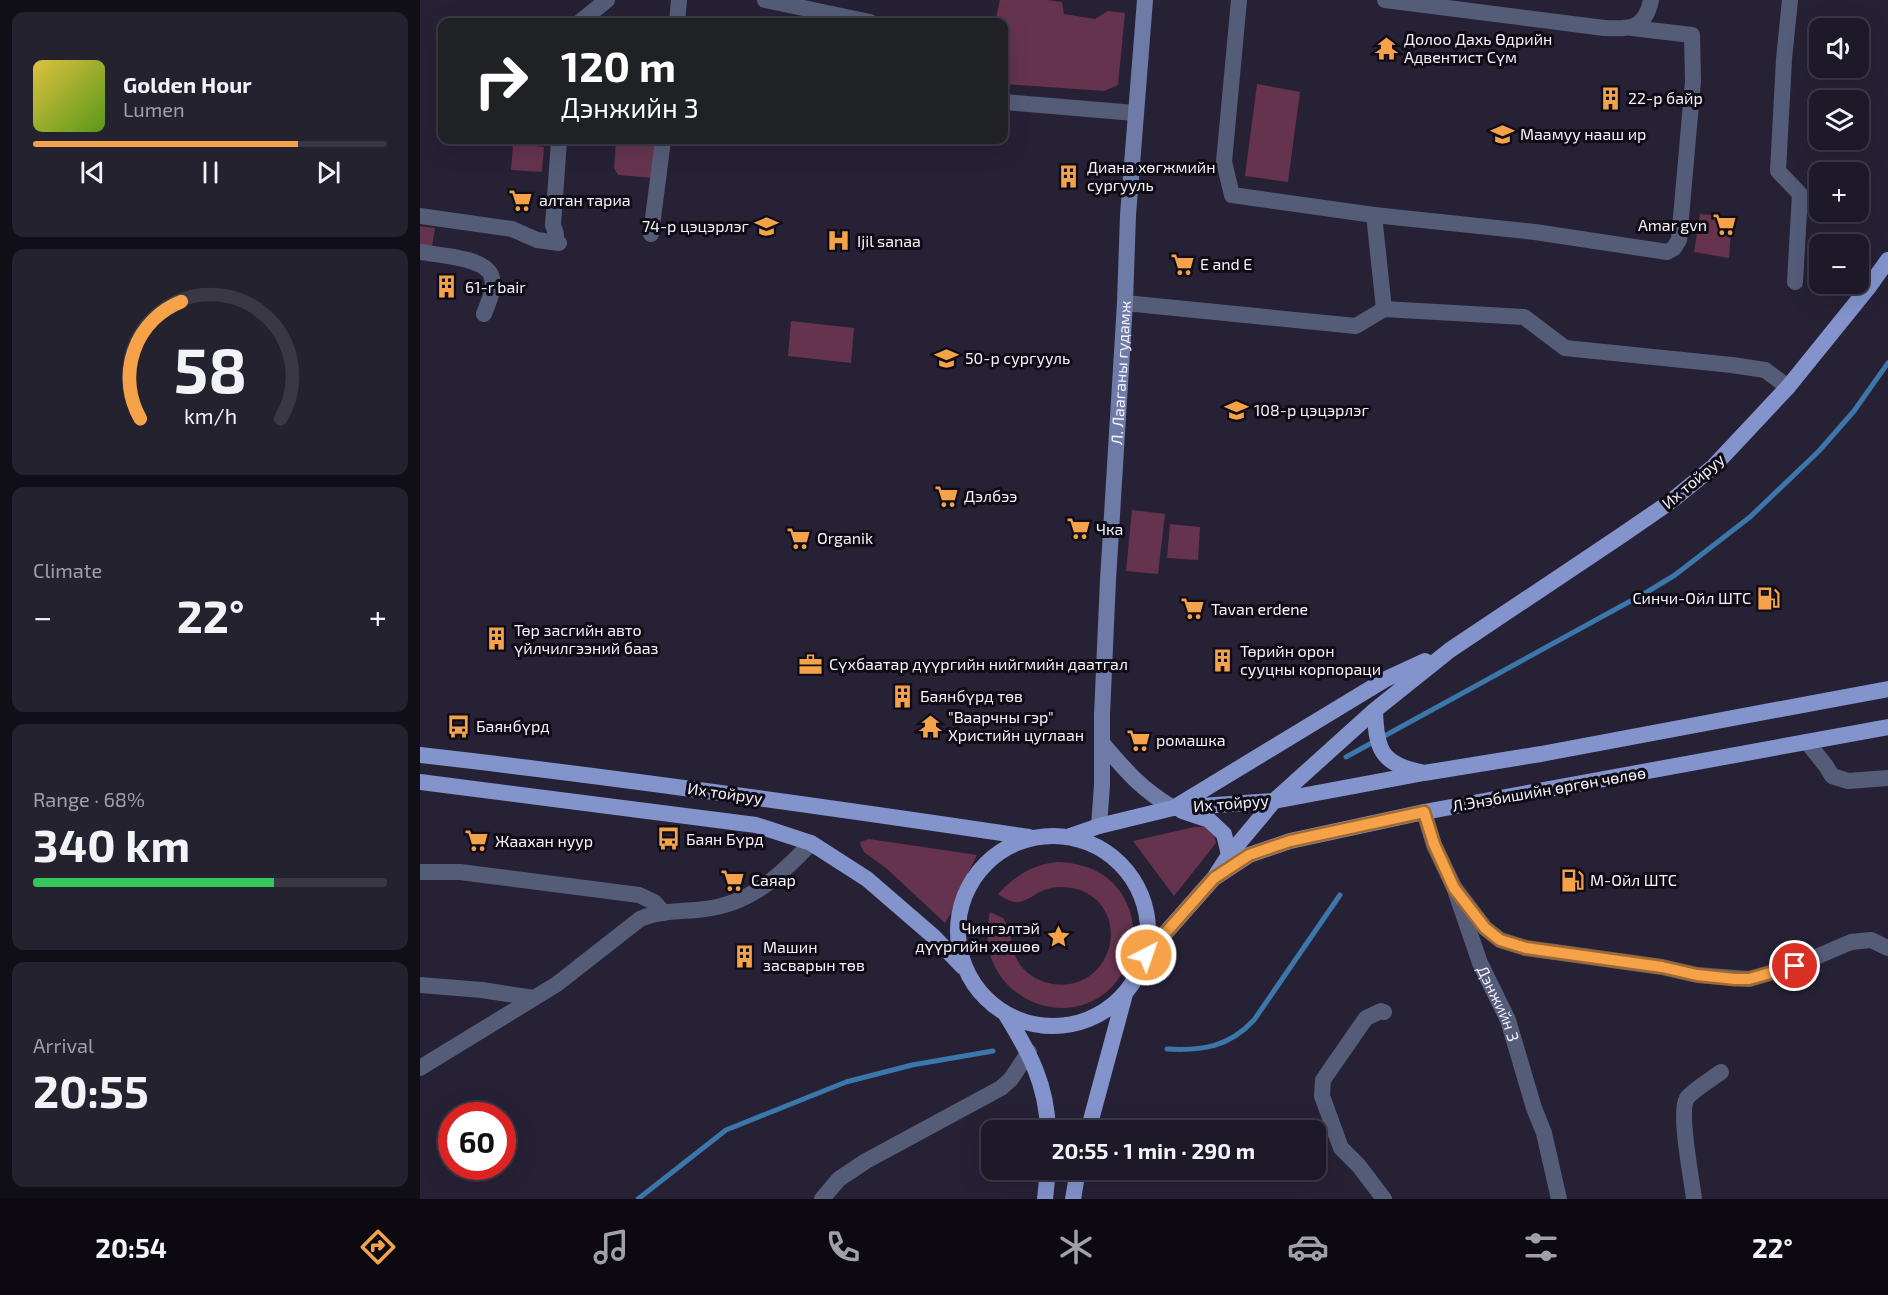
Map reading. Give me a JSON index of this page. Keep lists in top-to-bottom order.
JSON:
{
  "streets": {
    "main road": ["Л. Лааганы гудамж", "Их тойруу", "Л.Энэбишийн өргөн чөлөө"],
    "street": ["Дэнжийн 3"]
  },
  "crossings": [
    ["Л. Лааганы гудамж", "Их тойруу"],
    ["Их тойруу", "Л.Энэбишийн өргөн чөлөө"],
    ["Л.Энэбишийн өргөн чөлөө", "Дэнжийн 3"]
  ],
  "places": {
    "temple": ["Долоо Дахь Өдрийн Адвентист Сүм", "\"Ваарчны гэр\" Христийн цуглаан"],
    "building": [
      "22-р байр",
      "Диана хөгжмийн сургууль",
      "61-r bair",
      "Төр засгийн авто үйлчилгээний бааз",
      "Төрийн орон сууцны корпораци",
      "Баянбүрд төв",
      "Машин засварын төв"
    ],
    "school or university": [
      "Маамуу нааш ир",
      "74-р цэцэрлэг",
      "50-р сургууль",
      "108-р цэцэрлэг"
    ],
    "supermarket": [
      "алтан тариа",
      "Amar gvn",
      "E and E",
      "Дэлбээ",
      "Чка",
      "Organik",
      "Tavan erdene",
      "ромашка",
      "Жаахан нуур",
      "Саяар"
    ],
    "hospital": ["Ijil sanaa"],
    "fuel station": ["Синчи-Ойл ШТС", "М-Ойл ШТС"],
    "office": ["Сүхбаатар дүүргийн нийгмийн даатгал"],
    "bus stop": ["Баянбүрд", "Баян Бүрд"],
    "place": ["Чингэлтэй дүүргийн хөшөө"]
  },
  "page": {
    "map_buttons": ["+", "−"],
    "turn": ["120 m", "Дэнжийн 3"],
    "song": ["Golden Hour", "Lumen"],
    "tile": [
      "Climate",
      ["Range · 68%", "340 km"],
      ["Arrival", "20:55"]
    ],
    "heat": ["−", "22°", "+"],
    "limit": "60",
    "trip": "20:55 · 1 min · 290 m",
    "tabs": ["20:54", "22°"],
    "gauge": ["58", "km/h"]
  }
}
